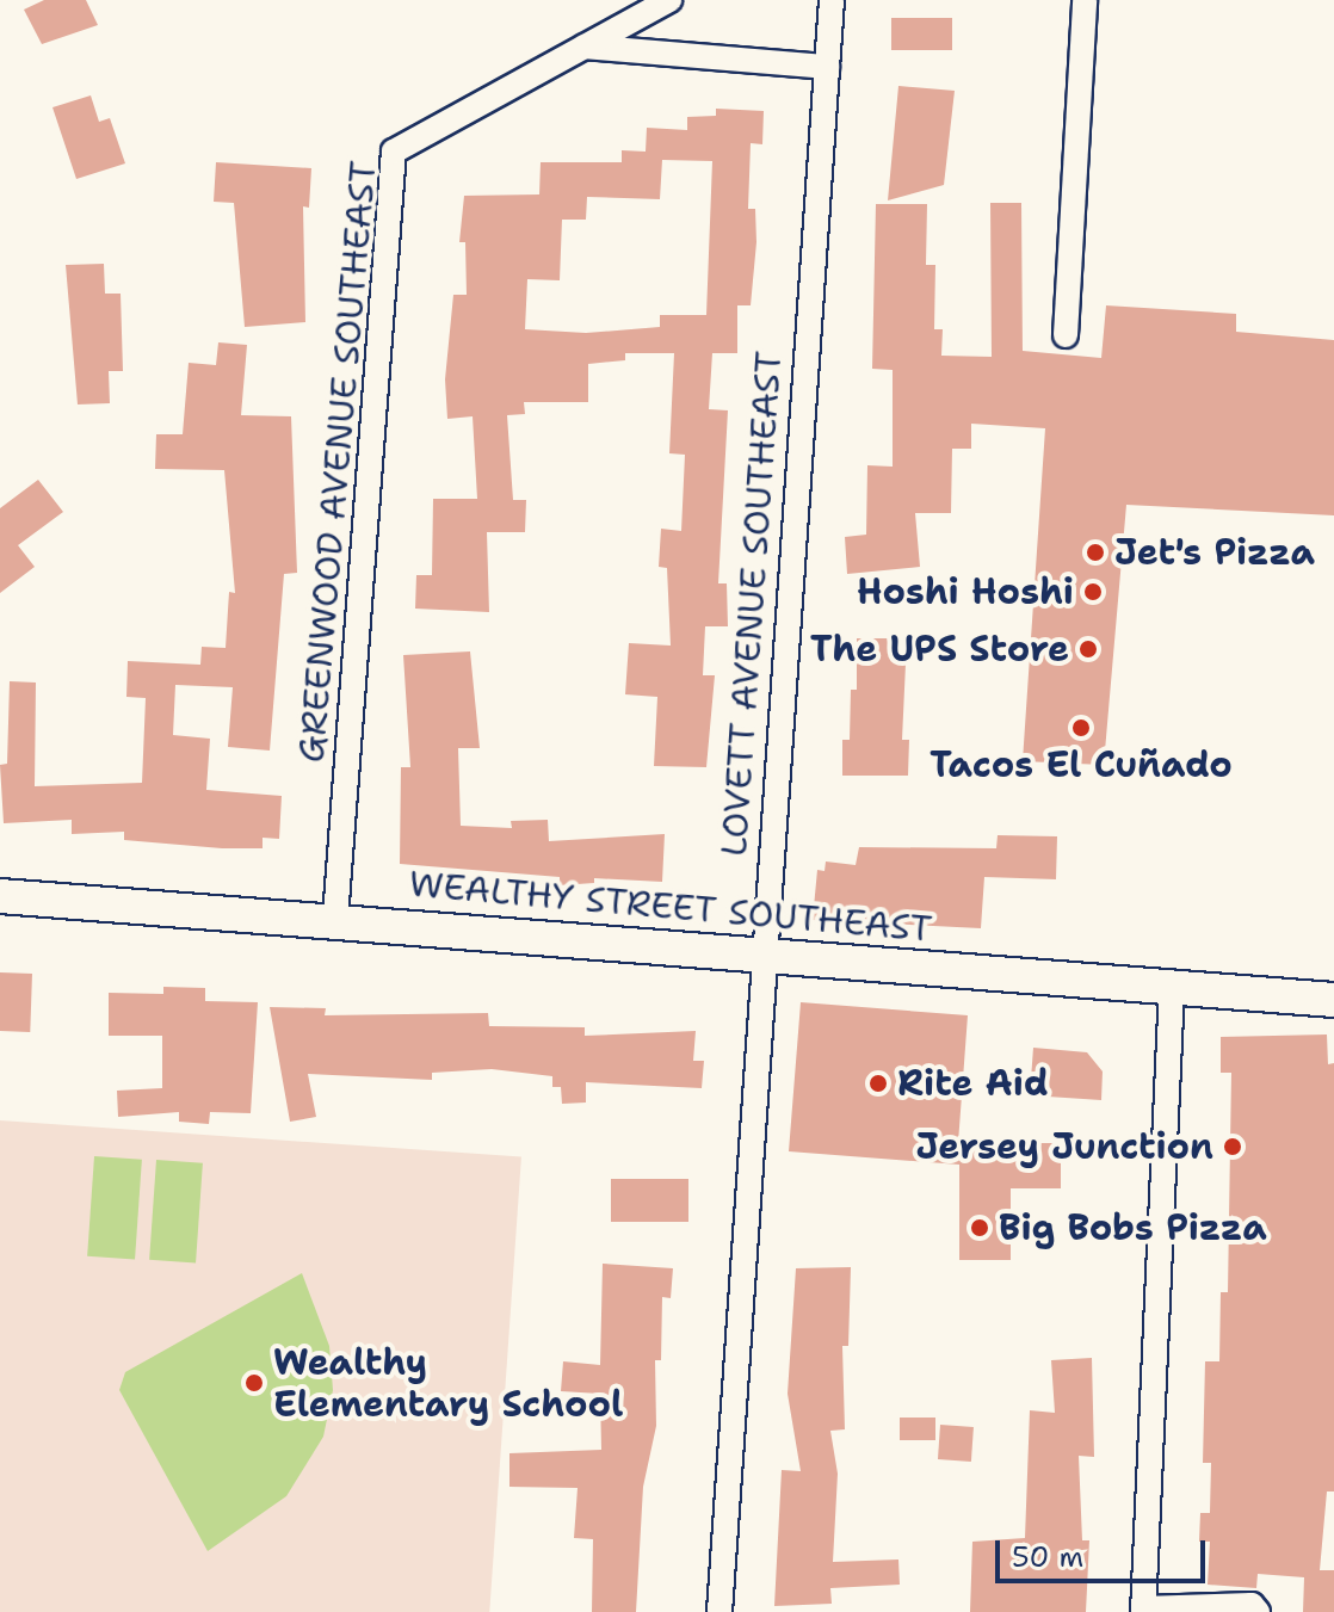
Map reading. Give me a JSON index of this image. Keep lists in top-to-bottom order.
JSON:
{
  "streets": {
    "main road": ["WEALTHY STREET SOUTHEAST"],
    "street": ["GREENWOOD AVENUE SOUTHEAST", "LOVETT AVENUE SOUTHEAST"]
  },
  "crossings": [
    ["GREENWOOD AVENUE SOUTHEAST", "WEALTHY STREET SOUTHEAST"],
    ["LOVETT AVENUE SOUTHEAST", "WEALTHY STREET SOUTHEAST"]
  ],
  "places": [
    "Jet's Pizza",
    "Hoshi Hoshi",
    "The UPS Store",
    "Tacos El Cuñado",
    "Rite Aid",
    "Jersey Junction",
    "Big Bobs Pizza",
    "Wealthy Elementary School"
  ],
  "scale_bar": "50 m"
}
